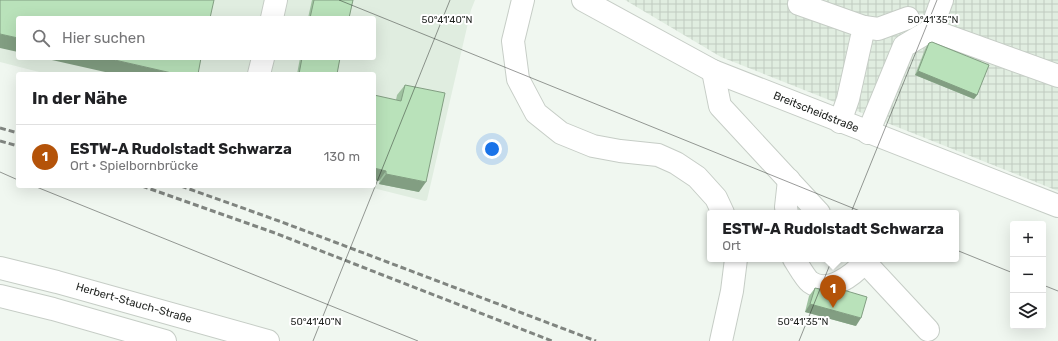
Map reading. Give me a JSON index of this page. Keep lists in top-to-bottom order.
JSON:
{
  "streets": {
    "street": ["Breitscheidstraße", "Herbert-Stauch-Straße"]
  },
  "page": {
    "search": "Hier suchen",
    "heading": "In der Nähe",
    "list": [
      {
        "mark": "1",
        "name": "ESTW-A Rudolstadt Schwarza",
        "note": "Ort · Spielbornbrücke",
        "value": "130 m"
      }
    ],
    "popup": ["ESTW-A Rudolstadt Schwarza", "Ort"],
    "map_buttons": ["+", "−"],
    "pins": "1"
  },
  "coordinates": ["50°41'40\"N", "50°41'35\"N"]
}
